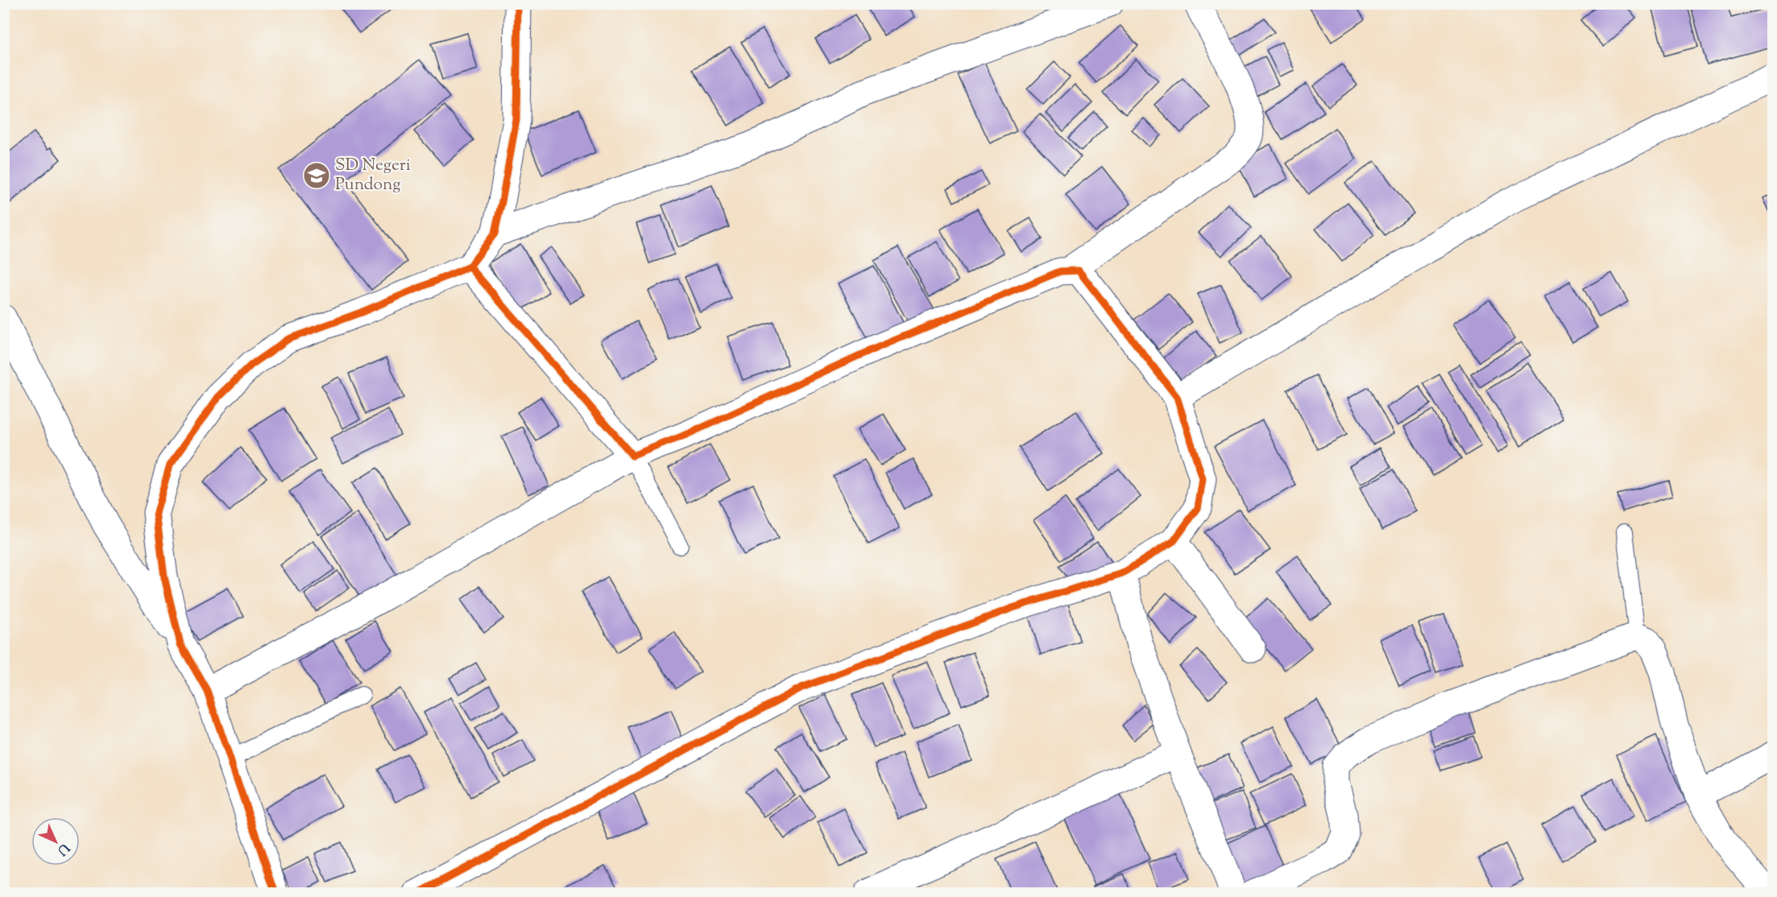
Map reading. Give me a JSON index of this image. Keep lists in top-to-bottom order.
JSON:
{
  "places": {
    "school or university": ["SD Negeri Pundong"]
  },
  "north": "bottom right"
}
